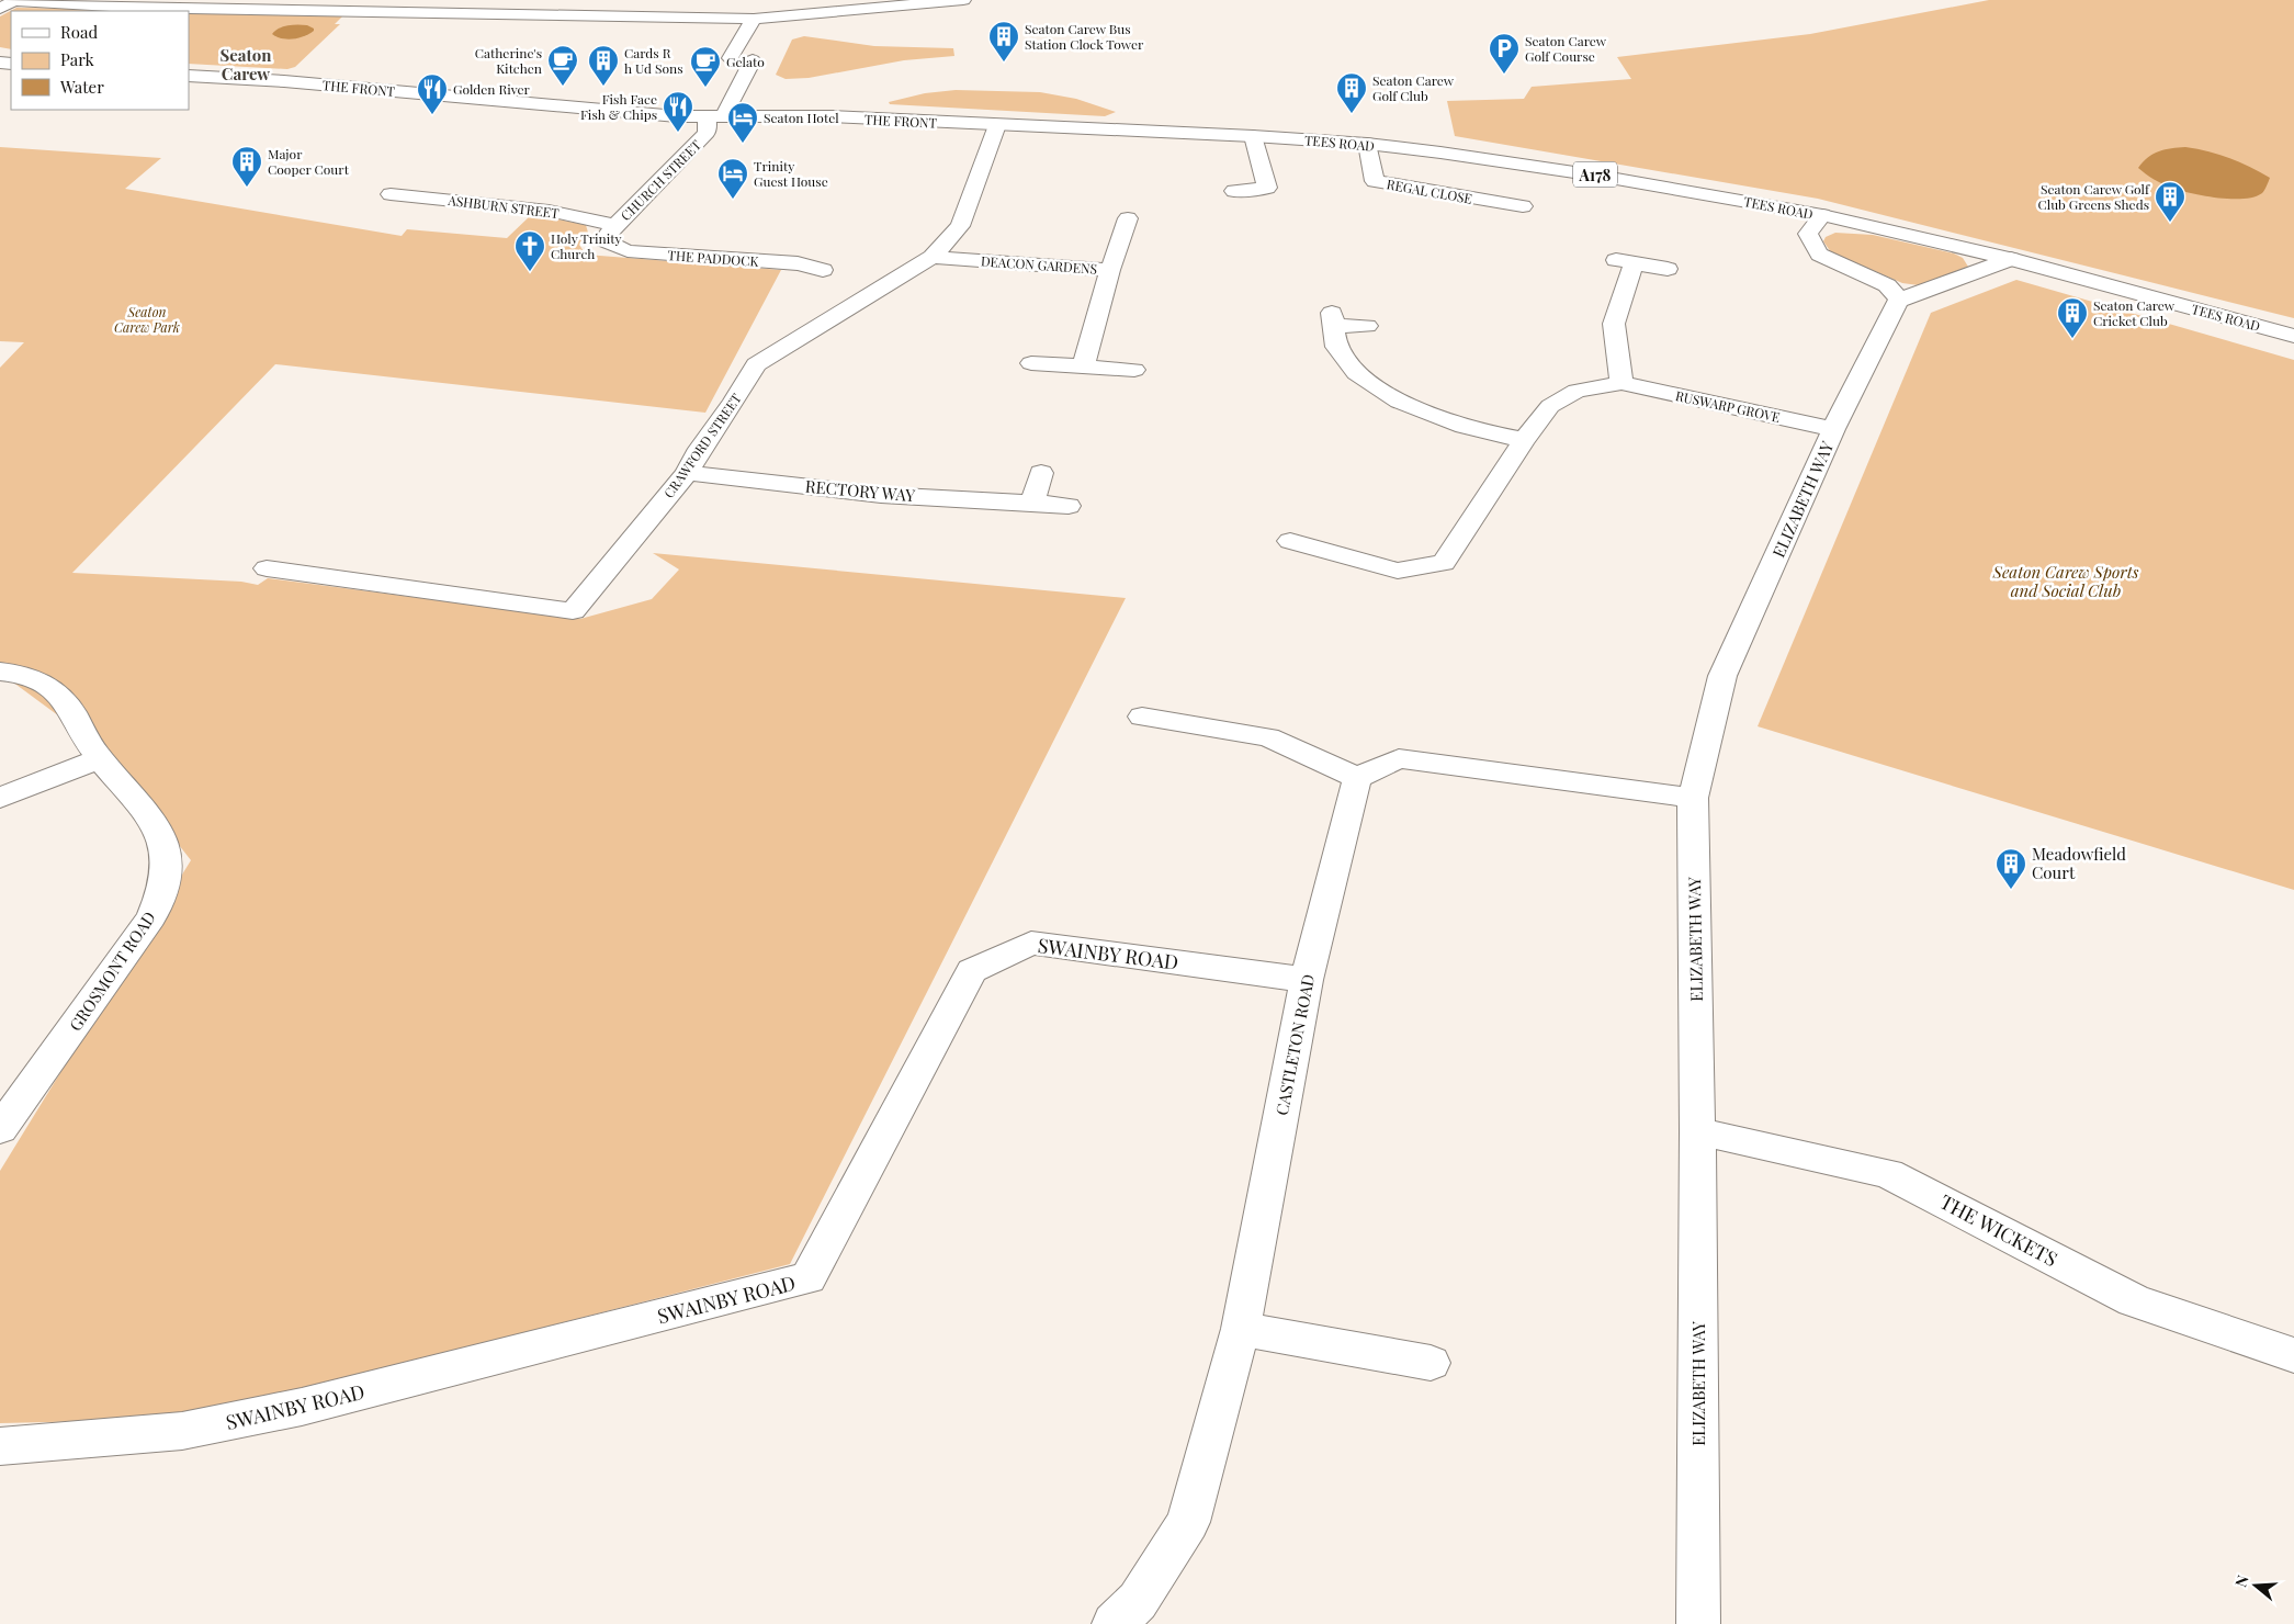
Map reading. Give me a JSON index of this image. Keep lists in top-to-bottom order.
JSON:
{
  "streets": {
    "street": [
      "THE FRONT",
      "TEES ROAD",
      "A178",
      "CHURCH STREET",
      "REGAL CLOSE",
      "ASHBURN STREET",
      "THE PADDOCK",
      "DEACON GARDENS",
      "RUSWARP GROVE",
      "CRAWFORD STREET",
      "RECTORY WAY",
      "ELIZABETH WAY",
      "SWAINBY ROAD",
      "GROSMONT ROAD",
      "CASTLETON ROAD",
      "THE WICKETS"
    ]
  },
  "crossings": [
    ["THE FRONT", "TEES ROAD"],
    ["THE FRONT", "CHURCH STREET"],
    ["THE FRONT", "CRAWFORD STREET"],
    ["TEES ROAD", "REGAL CLOSE"],
    ["CHURCH STREET", "ASHBURN STREET"],
    ["CHURCH STREET", "THE PADDOCK"],
    ["ASHBURN STREET", "THE PADDOCK"],
    ["DEACON GARDENS", "CRAWFORD STREET"],
    ["RUSWARP GROVE", "ELIZABETH WAY"],
    ["CRAWFORD STREET", "RECTORY WAY"],
    ["ELIZABETH WAY", "THE WICKETS"],
    ["SWAINBY ROAD", "CASTLETON ROAD"]
  ],
  "districts": ["Seaton Carew"],
  "parks": ["Seaton Carew Park", "Seaton Carew Sports and Social Club"],
  "places": {
    "building": [
      "Seaton Carew Bus Station Clock Tower",
      "Cards R h Ud Sons",
      "Seaton Carew Golf Club",
      "Major Cooper Court",
      "Seaton Carew Golf Club Greens Sheds",
      "Seaton Carew Cricket Club",
      "Meadowfield Court"
    ],
    "parking": ["Seaton Carew Golf Course"],
    "cafe": ["Catherine's Kitchen", "Gelato"],
    "restaurant": ["Golden River", "Fish Face Fish & Chips"],
    "hotel": ["Seaton Hotel", "Trinity Guest House"],
    "church": ["Holy Trinity Church"]
  },
  "legend": ["Road", "Park", "Water"],
  "north": "left"
}
